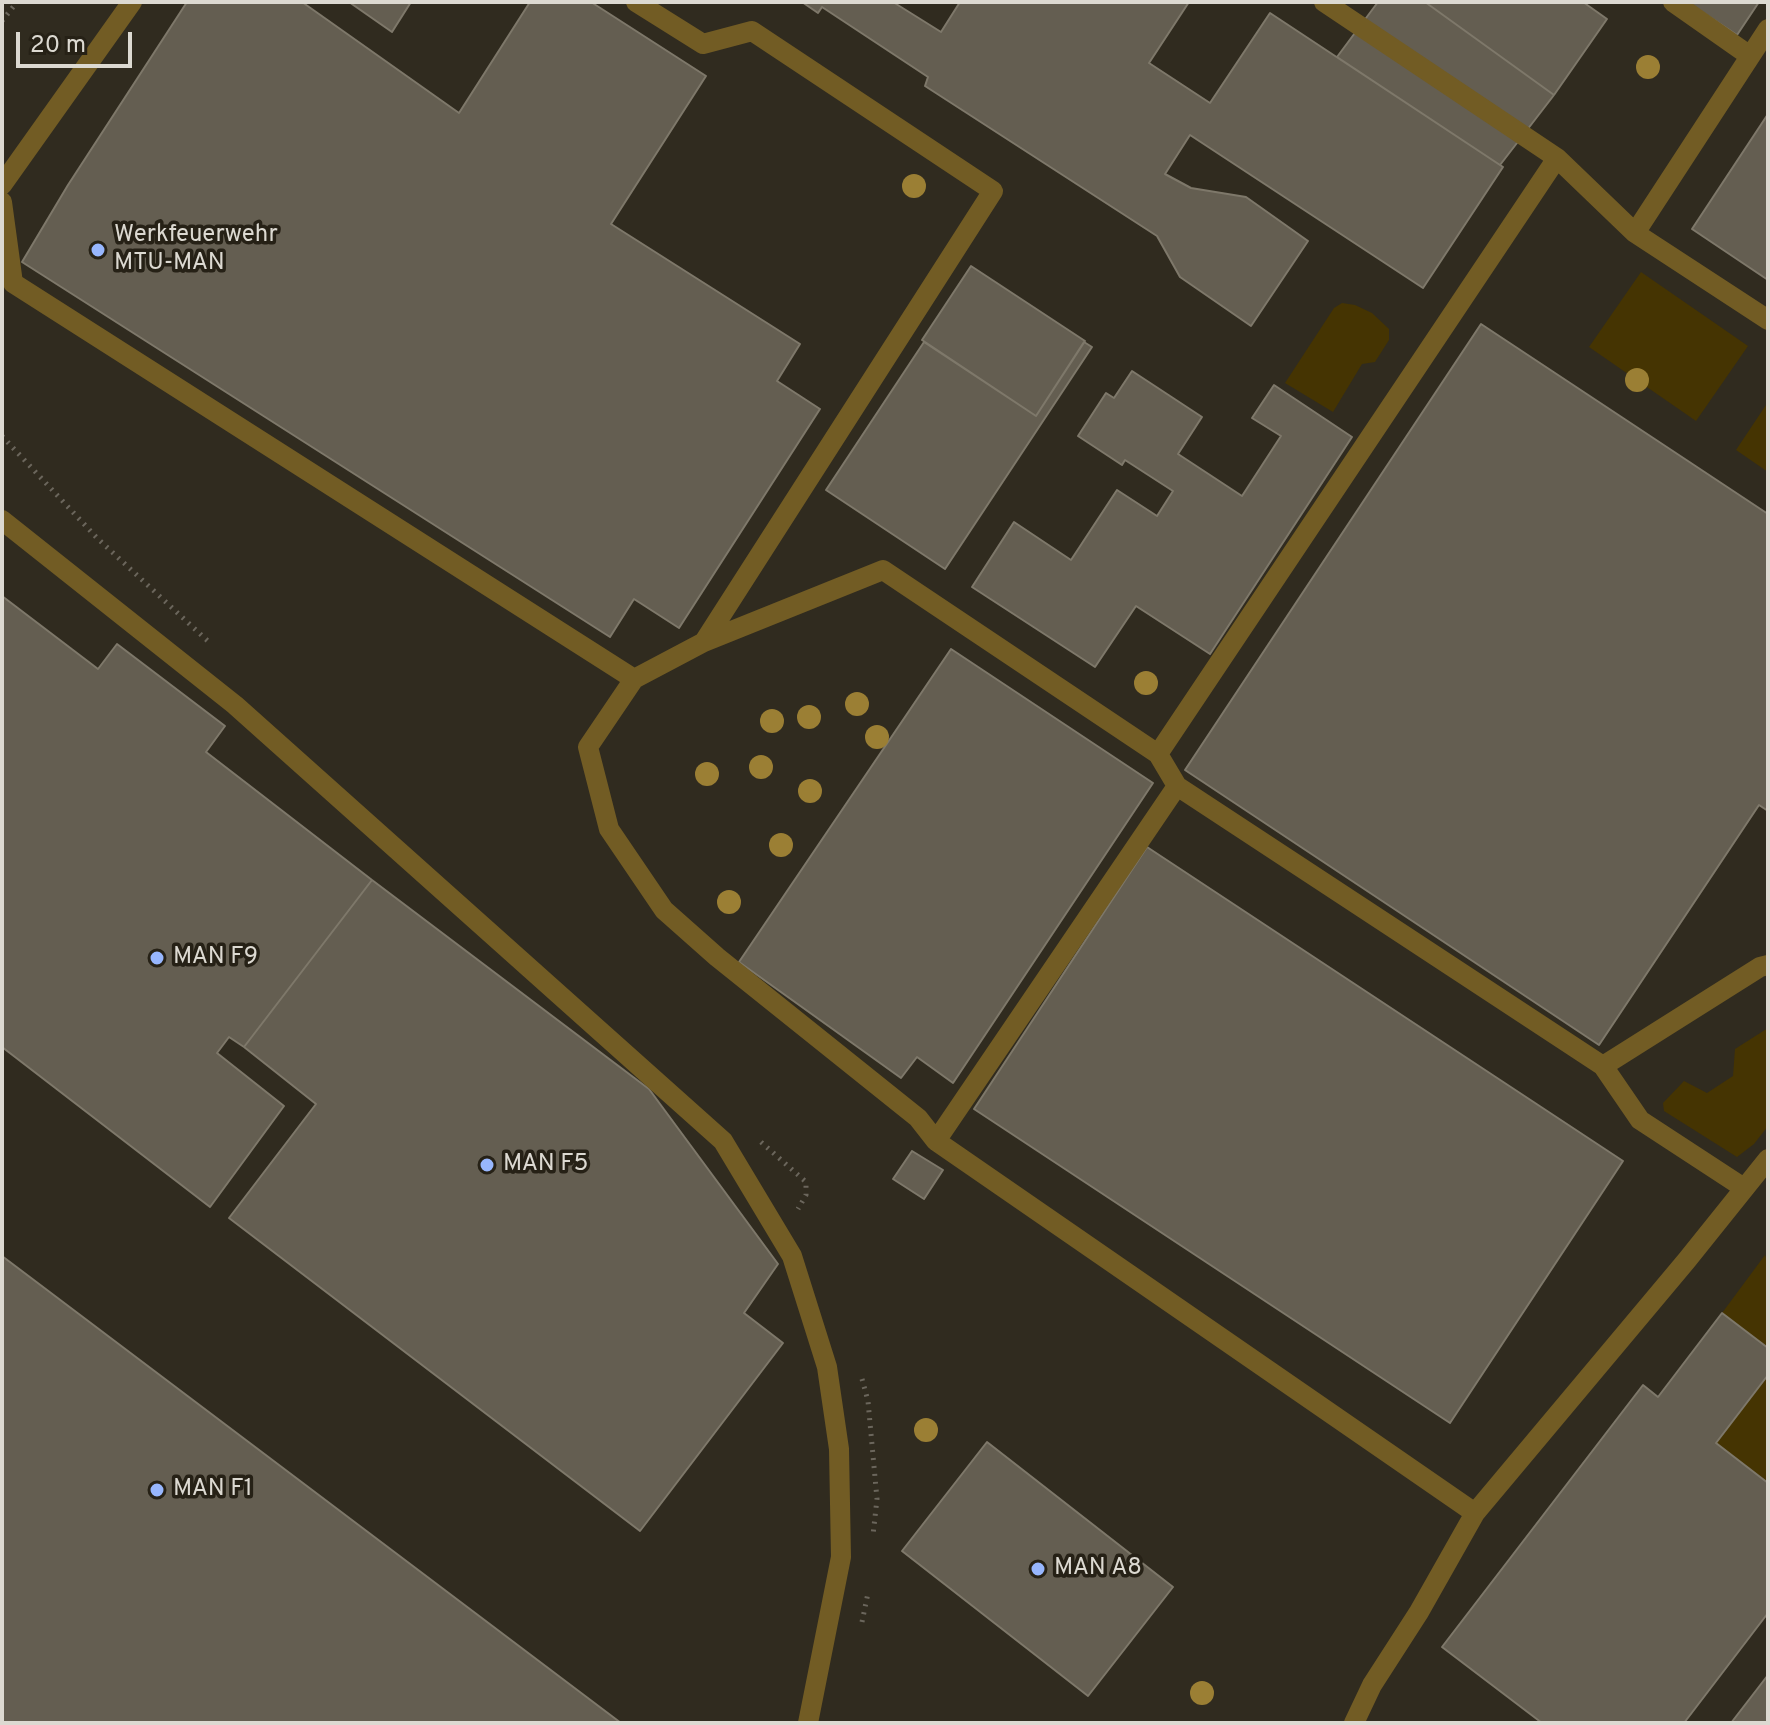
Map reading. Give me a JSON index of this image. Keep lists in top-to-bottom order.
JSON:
{
  "places": [
    "Werkfeuerwehr MTU-MAN",
    "MAN F9",
    "MAN F5",
    "MAN F1",
    "MAN A8"
  ],
  "scale_bar": "20 m"
}
